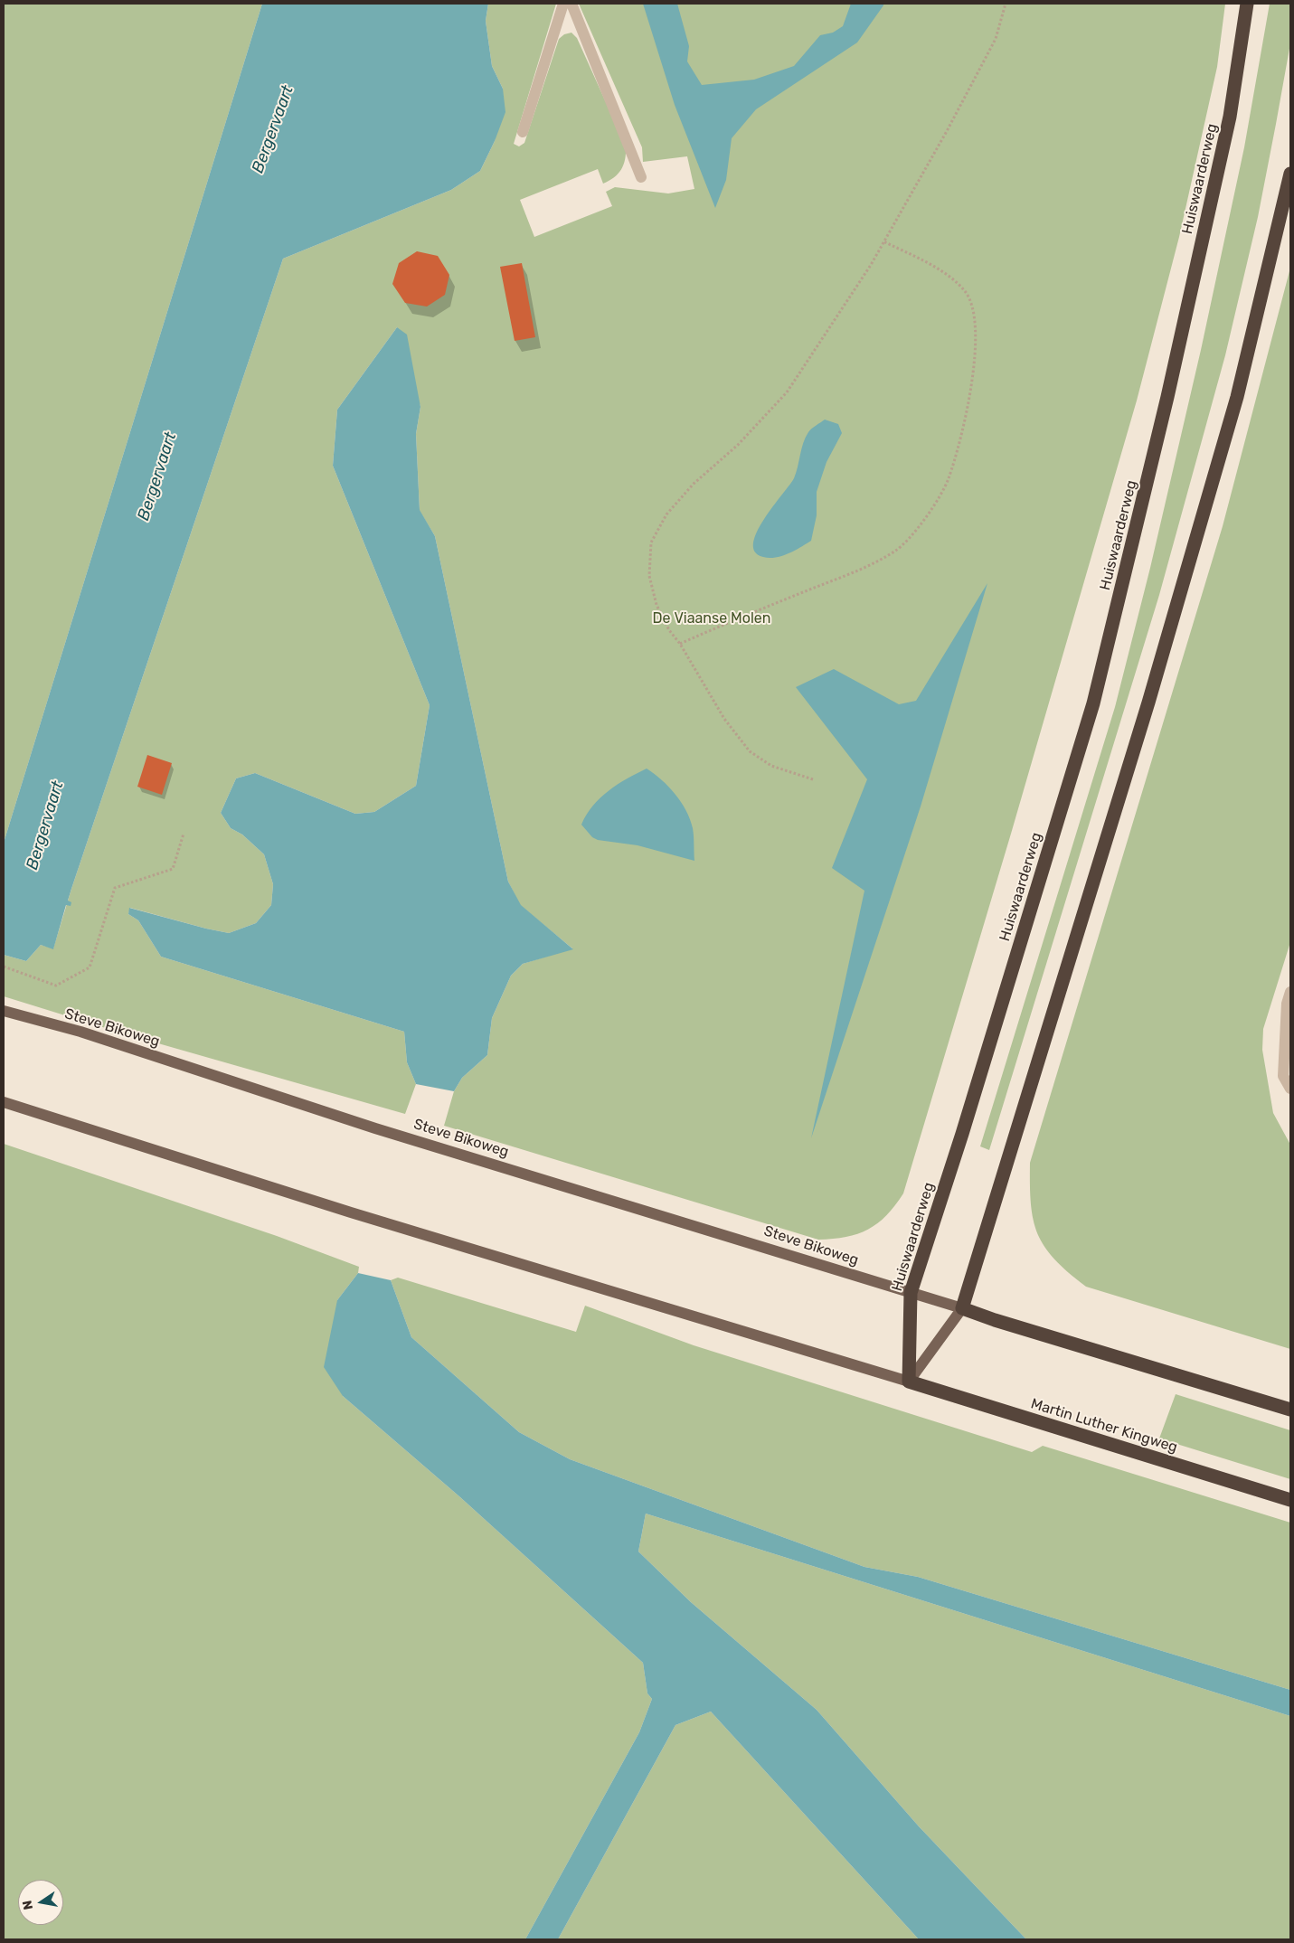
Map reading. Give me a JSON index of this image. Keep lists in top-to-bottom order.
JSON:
{
  "streets": {
    "highway": ["Huiswaarderweg", "Martin Luther Kingweg"],
    "main road": ["Steve Bikoweg"]
  },
  "crossings": [
    ["Huiswaarderweg", "Steve Bikoweg"],
    ["Huiswaarderweg", "Martin Luther Kingweg"]
  ],
  "water": ["Bergervaart"],
  "parks": ["De Viaanse Molen"],
  "north": "left"
}
